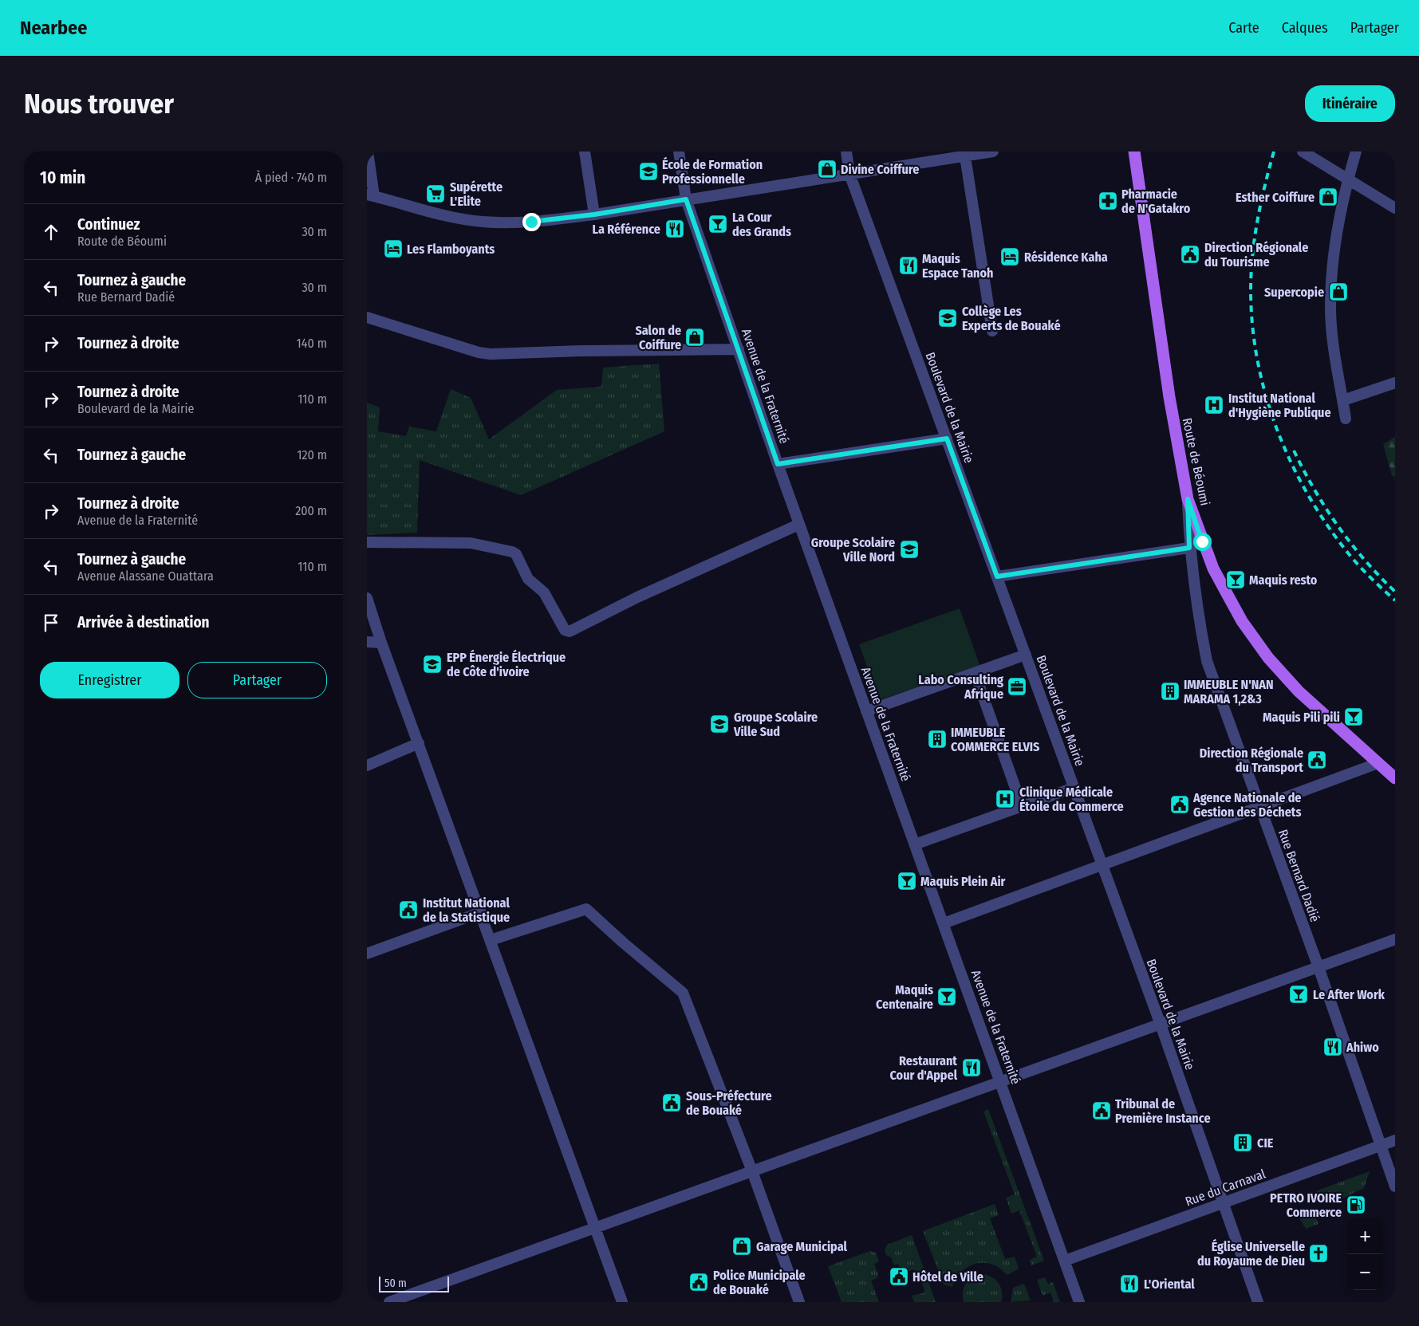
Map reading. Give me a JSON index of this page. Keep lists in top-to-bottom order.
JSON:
{
  "streets": {
    "main road": ["Route de Béoumi"],
    "street": [
      "Avenue de la Fraternité",
      "Boulevard de la Mairie",
      "Rue Bernard Dadié",
      "Rue du Carnaval"
    ]
  },
  "crossings": [
    ["Avenue de la Fraternité", "Rue du Carnaval"],
    ["Boulevard de la Mairie", "Rue du Carnaval"],
    ["Route de Béoumi", "Rue Bernard Dadié"],
    ["Rue Bernard Dadié", "Rue du Carnaval"]
  ],
  "places": {
    "shop": [
      "Divine Coiffure",
      "Esther Coiffure",
      "Supercopie",
      "Salon de Coiffure",
      "Garage Municipal"
    ],
    "school or university": [
      "École de Formation Professionnelle",
      "Collège Les Experts de Bouaké",
      "Groupe Scolaire Ville Nord",
      "EPP Énergie Électrique de Côte d'ivoire",
      "Groupe Scolaire Ville Sud"
    ],
    "supermarket": ["Supérette L'Elite"],
    "pharmacy": ["Pharmacie de N'Gatakro"],
    "bar": [
      "La Cour des Grands",
      "Maquis resto",
      "Maquis Pili pili",
      "Maquis Plein Air",
      "Le After Work",
      "Maquis Centenaire"
    ],
    "restaurant": [
      "La Référence",
      "Maquis Espace Tanoh",
      "Ahiwo",
      "Restaurant Cour d'Appel",
      "L'Oriental"
    ],
    "hotel": ["Les Flamboyants", "Résidence Kaha"],
    "public building": [
      "Direction Régionale du Tourisme",
      "Direction Régionale du Transport",
      "Agence Nationale de Gestion des Déchets",
      "Institut National de la Statistique",
      "Sous-Préfecture de Bouaké",
      "Tribunal de Première Instance",
      "Hôtel de Ville",
      "Police Municipale de Bouaké"
    ],
    "hospital": ["Institut National d'Hygiène Publique", "Clinique Médicale Étoile du Commerce"],
    "office": ["Labo Consulting Afrique"],
    "building": ["IMMEUBLE N'NAN MARAMA 1,2&3", "IMMEUBLE COMMERCE ELVIS", "CIE"],
    "fuel station": ["PETRO IVOIRE Commerce"],
    "church": ["Église Universelle du Royaume de Dieu"]
  },
  "scale_bar": "50 m",
  "page": {
    "header": "Nearbee",
    "nav": ["Carte", "Calques", "Partager"],
    "buttons": [
      "Itinéraire",
      ["Enregistrer", "Partager"]
    ],
    "title": "Nous trouver",
    "heading": ["10 min", "À pied · 740 m"],
    "list": [
      ["Continuez", "Route de Béoumi", "30 m"],
      ["Tournez à gauche", "Rue Bernard Dadié", "30 m"],
      ["Tournez à droite", "140 m"],
      ["Tournez à droite", "Boulevard de la Mairie", "110 m"],
      ["Tournez à gauche", "120 m"],
      ["Tournez à droite", "Avenue de la Fraternité", "200 m"],
      ["Tournez à gauche", "Avenue Alassane Ouattara", "110 m"],
      "Arrivée à destination"
    ],
    "map_buttons": ["+", "−"],
    "scale": "50 m"
  }
}
